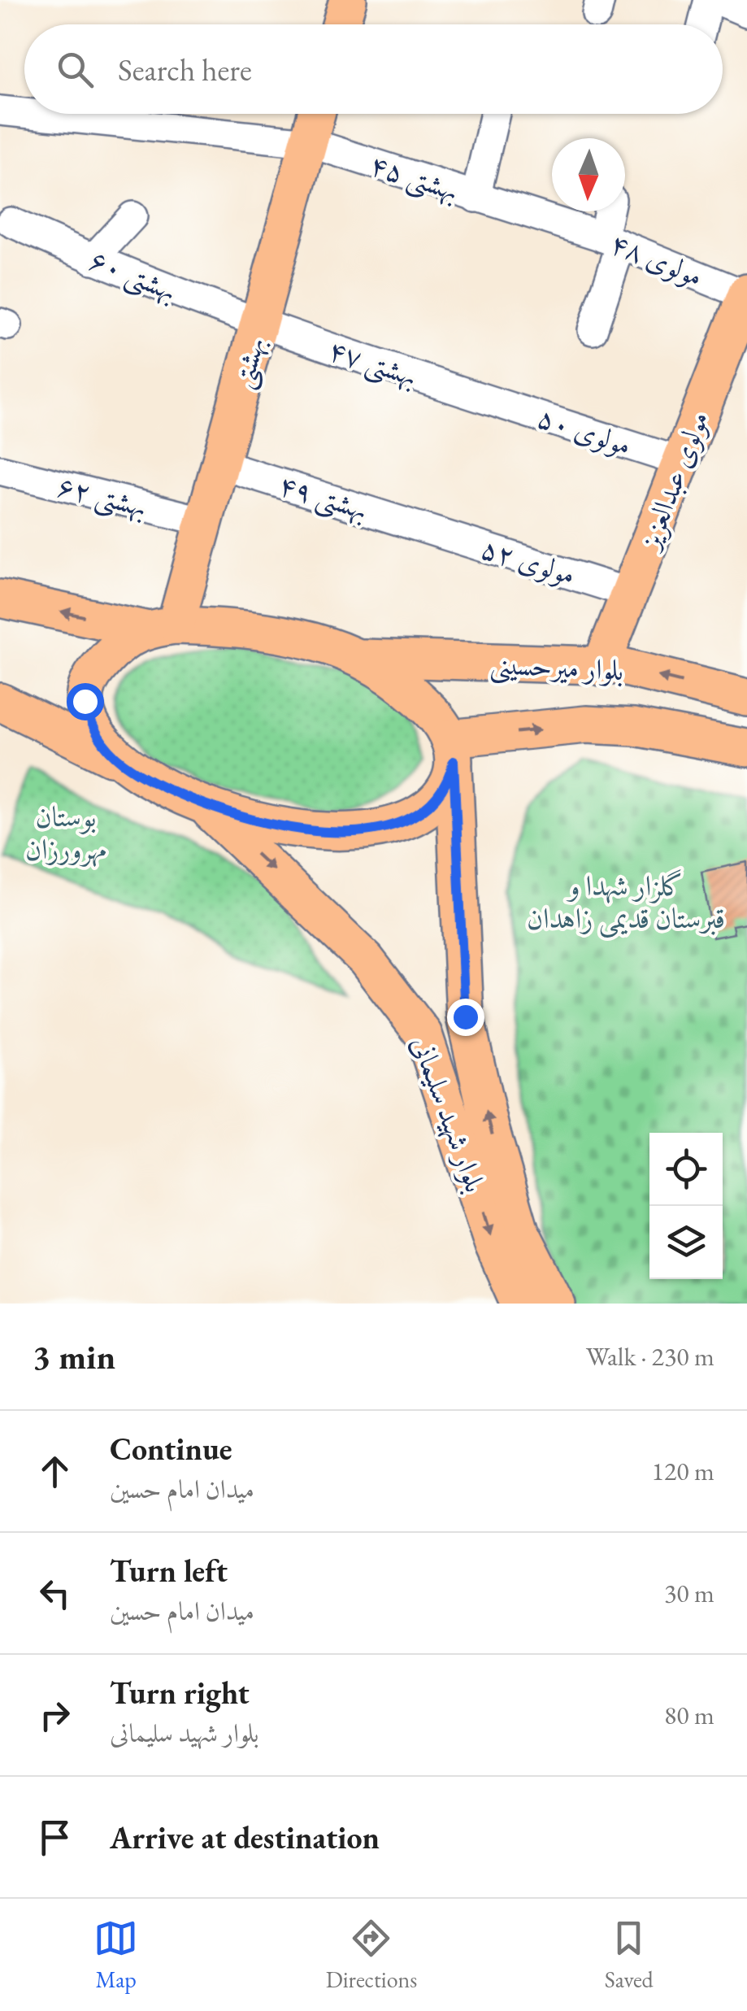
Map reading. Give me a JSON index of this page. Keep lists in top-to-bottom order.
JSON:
{
  "streets": {
    "main road": [
      "بهشتی",
      "مولوی عبدالعزیز",
      "بلوار میرحسینی",
      "بلوار شهید سلیمانی"
    ],
    "street": [
      "بهشتی ۴۵",
      "مولوی ۴۸",
      "بهشتی ۶۰",
      "بهشتی ۴۷",
      "مولوی ۵۰",
      "بهشتی ۶۲",
      "بهشتی ۴۹",
      "مولوی ۵۲"
    ]
  },
  "crossings": [
    ["بهشتی ۴۵", "مولوی ۴۸"],
    ["بهشتی ۴۵", "بهشتی"],
    ["مولوی ۴۸", "مولوی عبدالعزیز"],
    ["بهشتی ۶۰", "بهشتی"],
    ["بهشتی ۶۰", "بهشتی ۴۷"],
    ["بهشتی", "بهشتی ۴۷"],
    ["بهشتی", "بهشتی ۶۲"],
    ["بهشتی", "بهشتی ۴۹"],
    ["بهشتی ۴۷", "مولوی ۵۰"],
    ["مولوی ۵۰", "مولوی عبدالعزیز"],
    ["مولوی عبدالعزیز", "مولوی ۵۲"],
    ["مولوی عبدالعزیز", "بلوار میرحسینی"],
    ["بهشتی ۴۹", "مولوی ۵۲"],
    ["بلوار میرحسینی", "بلوار شهید سلیمانی"]
  ],
  "parks": ["بوستان مهرورزان", "گلزار شهدا و قبرستان قدیمی زاهدان"],
  "north": "bottom",
  "page": {
    "search": "Search here",
    "heading": ["3 min", "Walk · 230 m"],
    "list": [
      ["Continue", "میدان امام حسین", "120 m"],
      ["Turn left", "میدان امام حسین", "30 m"],
      ["Turn right", "بلوار شهید سلیمانی", "80 m"],
      "Arrive at destination"
    ],
    "nav": ["Map", "Directions", "Saved"]
  }
}
